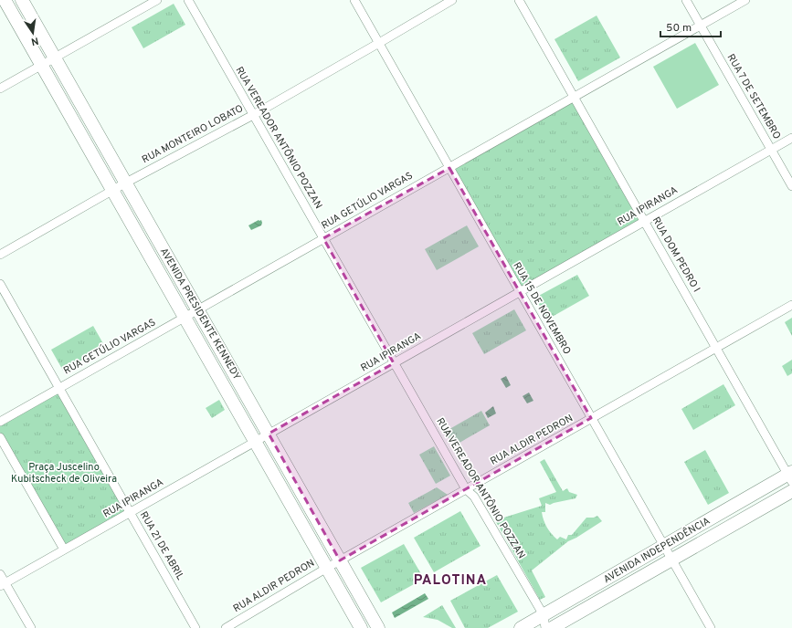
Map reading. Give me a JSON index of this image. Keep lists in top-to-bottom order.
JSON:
{
  "streets": {
    "main road": ["AVENIDA PRESIDENTE KENNEDY", "AVENIDA INDEPENDÊNCIA"],
    "street": [
      "RUA 7 DE SETEMBRO",
      "RUA MONTEIRO LOBATO",
      "RUA VEREADOR ANTÔNIO POZZAN",
      "RUA GETÚLIO VARGAS",
      "RUA IPIRANGA",
      "RUA DOM PEDRO I",
      "RUA 15 DE NOVEMBRO",
      "RUA ALDIR PEDRON",
      "RUA 21 DE ABRIL"
    ]
  },
  "crossings": [
    ["RUA 7 DE SETEMBRO", "RUA GETÚLIO VARGAS"],
    ["RUA 7 DE SETEMBRO", "RUA IPIRANGA"],
    ["RUA MONTEIRO LOBATO", "RUA VEREADOR ANTÔNIO POZZAN"],
    ["RUA MONTEIRO LOBATO", "RUA 15 DE NOVEMBRO"],
    ["RUA MONTEIRO LOBATO", "AVENIDA PRESIDENTE KENNEDY"],
    ["RUA VEREADOR ANTÔNIO POZZAN", "RUA GETÚLIO VARGAS"],
    ["RUA VEREADOR ANTÔNIO POZZAN", "RUA IPIRANGA"],
    ["RUA VEREADOR ANTÔNIO POZZAN", "RUA ALDIR PEDRON"],
    ["RUA VEREADOR ANTÔNIO POZZAN", "AVENIDA INDEPENDÊNCIA"],
    ["RUA GETÚLIO VARGAS", "RUA DOM PEDRO I"],
    ["RUA GETÚLIO VARGAS", "RUA 15 DE NOVEMBRO"],
    ["RUA GETÚLIO VARGAS", "AVENIDA PRESIDENTE KENNEDY"],
    ["RUA GETÚLIO VARGAS", "RUA 21 DE ABRIL"],
    ["RUA IPIRANGA", "RUA DOM PEDRO I"],
    ["RUA IPIRANGA", "RUA 15 DE NOVEMBRO"],
    ["RUA IPIRANGA", "AVENIDA PRESIDENTE KENNEDY"],
    ["RUA IPIRANGA", "RUA 21 DE ABRIL"],
    ["RUA DOM PEDRO I", "RUA ALDIR PEDRON"],
    ["RUA DOM PEDRO I", "AVENIDA INDEPENDÊNCIA"],
    ["RUA 15 DE NOVEMBRO", "RUA ALDIR PEDRON"],
    ["RUA 15 DE NOVEMBRO", "AVENIDA INDEPENDÊNCIA"],
    ["AVENIDA PRESIDENTE KENNEDY", "RUA ALDIR PEDRON"]
  ],
  "districts": ["PALOTINA"],
  "parks": ["Praça Juscelino Kubitscheck de Oliveira"],
  "scale_bar": "50 m",
  "north": "bottom"
}
